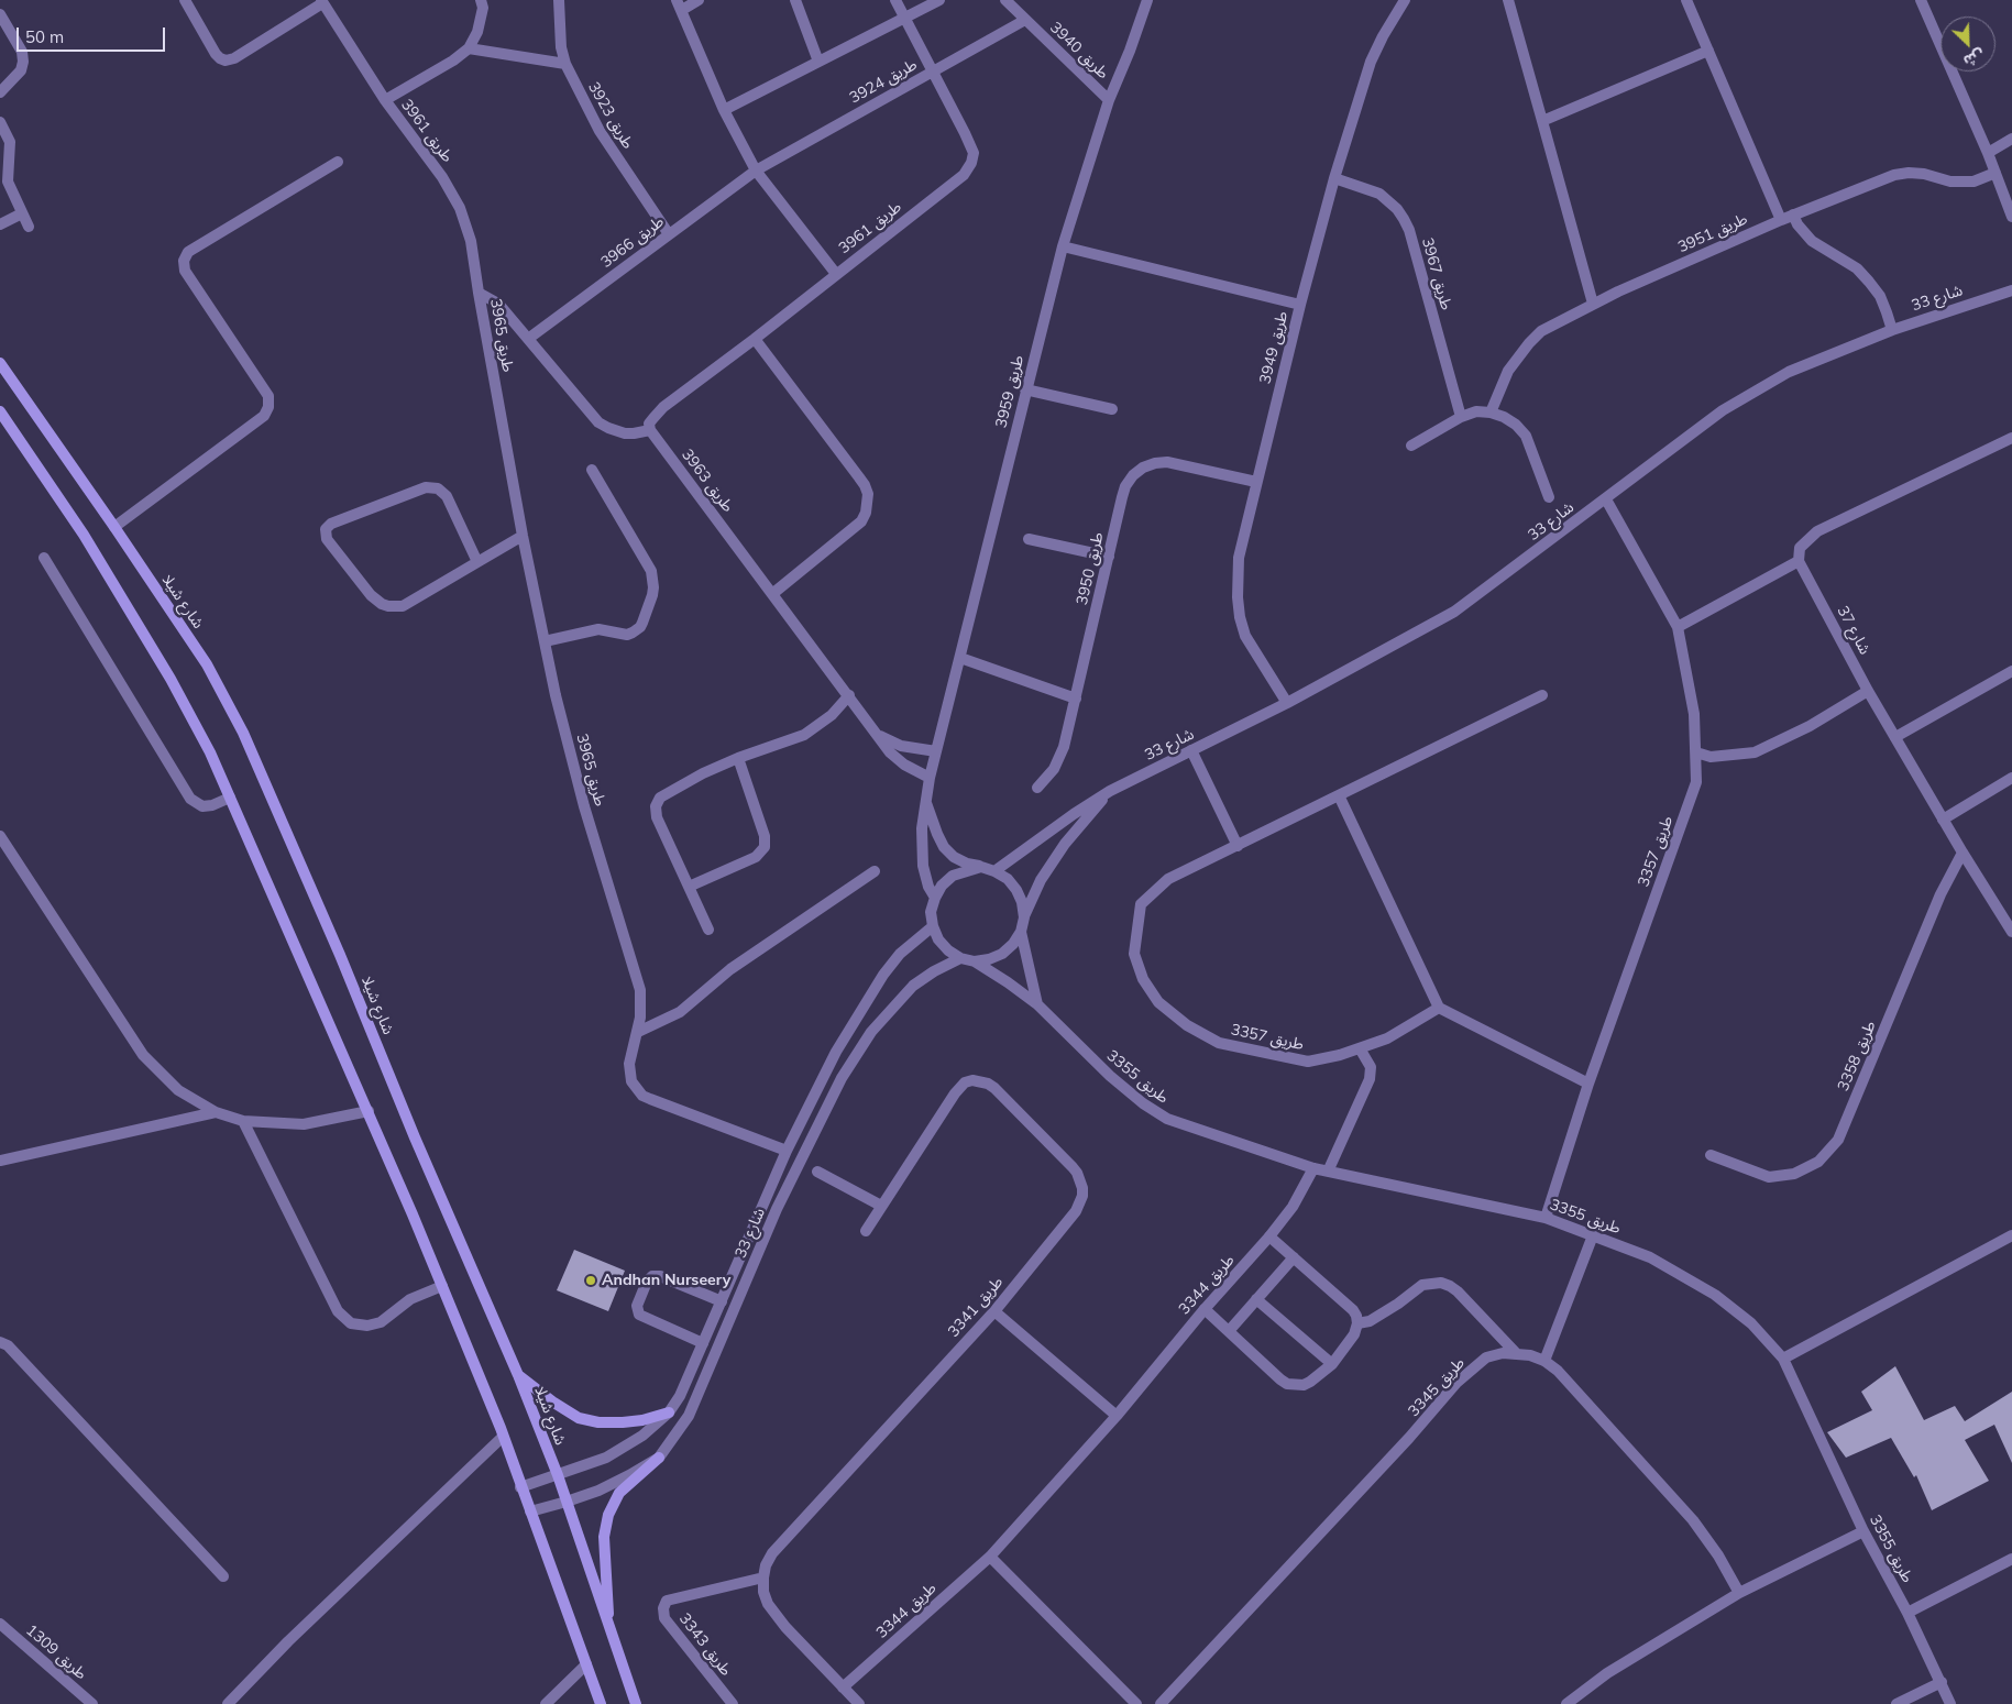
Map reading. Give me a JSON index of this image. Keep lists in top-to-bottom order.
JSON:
{
  "streets": {
    "main road": ["شارع شيلا"],
    "street": [
      "طريق 3940",
      "طريق 3924",
      "طريق 3923",
      "طريق 3961",
      "طريق 3951",
      "طريق 3966",
      "طريق 3967",
      "شارع 33",
      "طريق 3965",
      "طريق 3949",
      "طريق 3959",
      "طريق 3963",
      "طريق 3950",
      "شارع 37",
      "طريق 3357",
      "طريق 3358",
      "طريق 3355",
      "طريق 3344",
      "طريق 3341",
      "طريق 3345",
      "طريق 3343",
      "طريق 1309"
    ]
  },
  "crossings": [
    ["طريق 3940", "طريق 3924"],
    ["طريق 3940", "طريق 3959"],
    ["طريق 3924", "طريق 3961"],
    ["طريق 3924", "طريق 3966"],
    ["طريق 3923", "طريق 3966"],
    ["طريق 3961", "طريق 3965"],
    ["طريق 3961", "طريق 3963"],
    ["طريق 3967", "طريق 3949"],
    ["شارع 33", "طريق 3965"],
    ["شارع 33", "طريق 3949"],
    ["شارع 33", "طريق 3959"],
    ["شارع 33", "شارع شيلا"],
    ["شارع 33", "طريق 3357"],
    ["شارع 33", "طريق 3355"],
    ["طريق 3949", "طريق 3950"],
    ["طريق 3959", "طريق 3963"],
    ["طريق 3959", "طريق 3355"],
    ["شارع 37", "طريق 3358"],
    ["طريق 3357", "طريق 3355"],
    ["طريق 3355", "طريق 3344"],
    ["طريق 3341", "طريق 3343"]
  ],
  "places": ["Andhan Nurseery"],
  "scale_bar": "50 m",
  "north": "bottom right"
}
